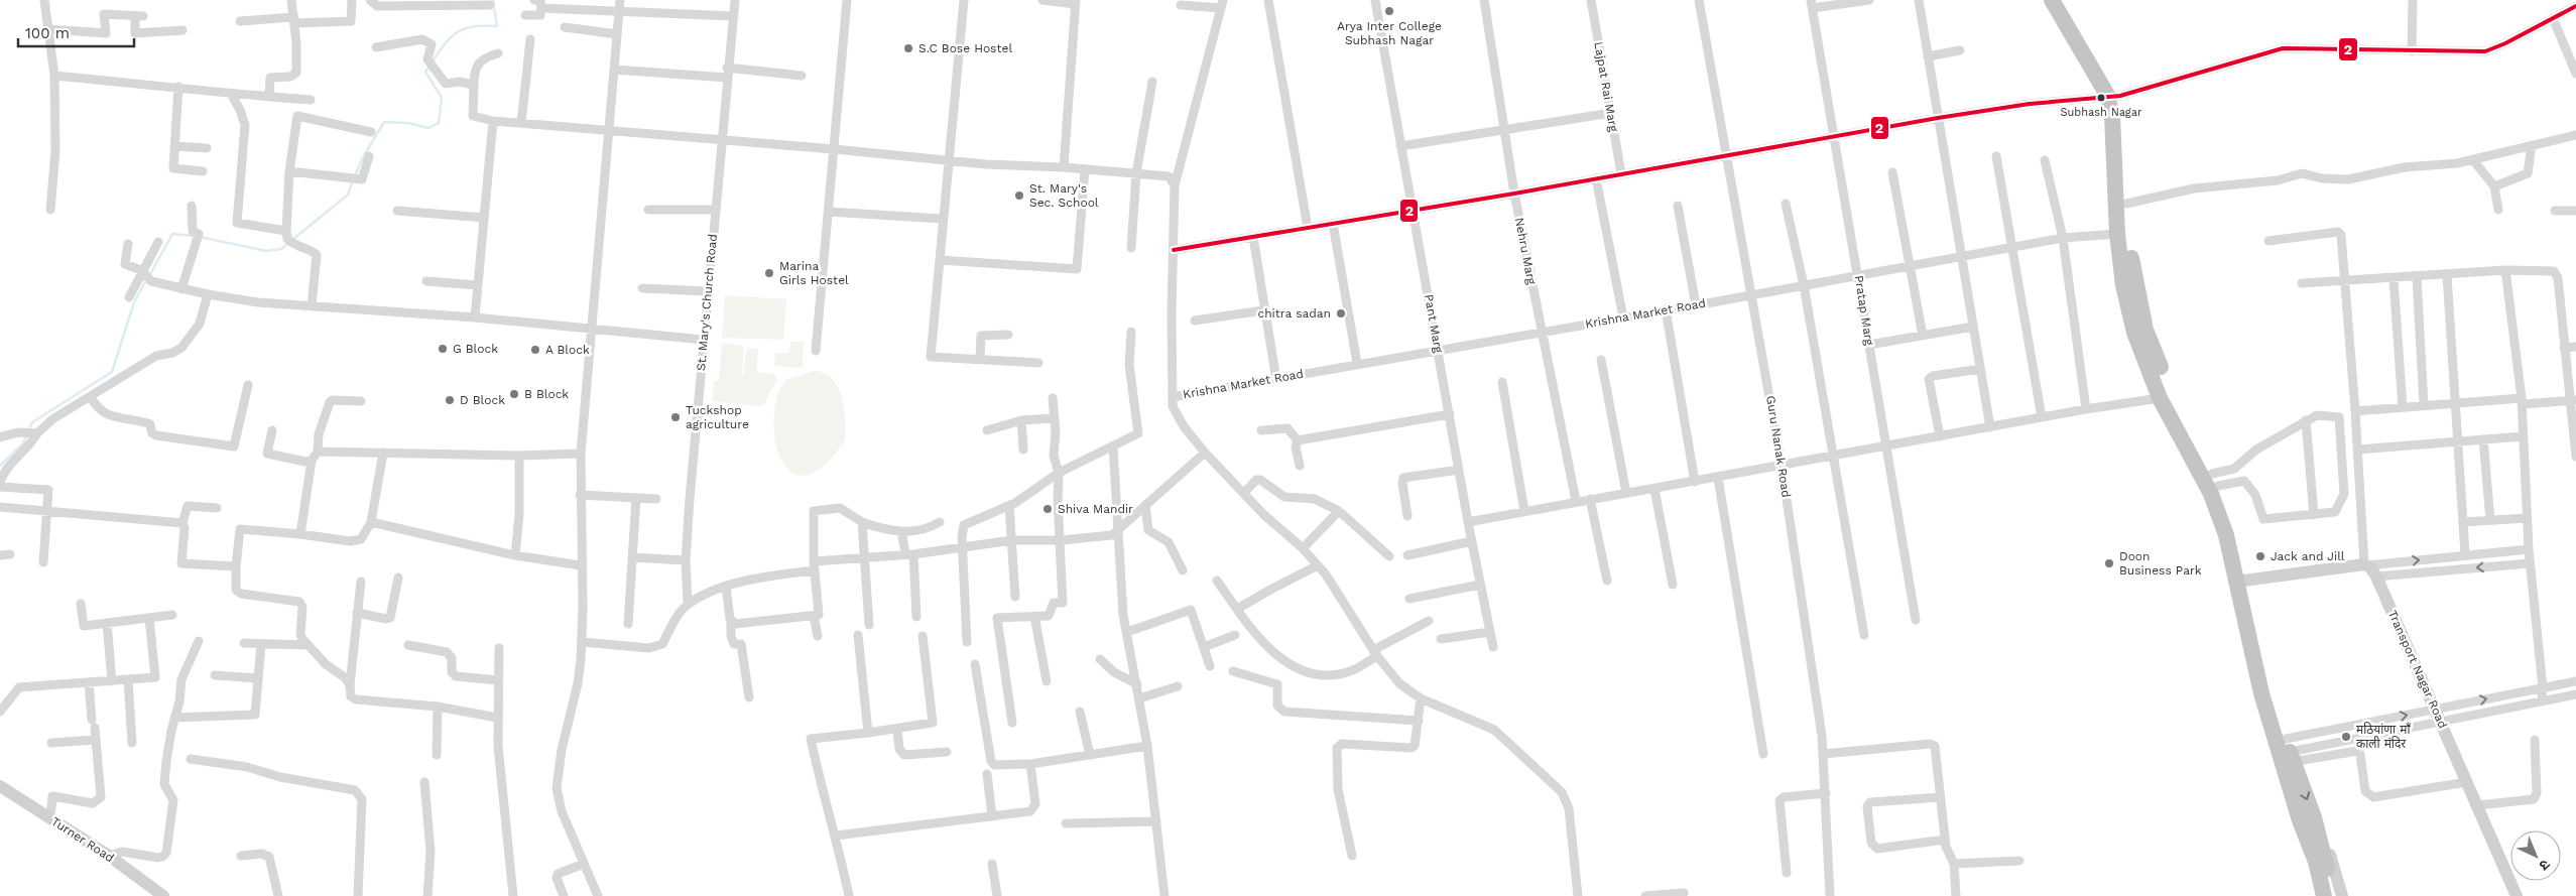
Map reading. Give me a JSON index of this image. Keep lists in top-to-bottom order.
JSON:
{
  "streets": {
    "street": [
      "Lajpat Rai Marg",
      "Nehru Marg",
      "St. Mary's Church Road",
      "Pratap Marg",
      "Krishna Market Road",
      "Pant Marg",
      "Guru Nanak Road",
      "Transport Nagar Road",
      "Turner Road"
    ]
  },
  "crossings": [
    ["Nehru Marg", "Krishna Market Road"],
    ["Pratap Marg", "Krishna Market Road"],
    ["Krishna Market Road", "Pant Marg"],
    ["Krishna Market Road", "Guru Nanak Road"]
  ],
  "places": [
    "Arya Inter College Subhash Nagar",
    "S.C Bose Hostel",
    "Subhash Nagar",
    "St. Mary's Sec. School",
    "Marina Girls Hostel",
    "chitra sadan",
    "G Block",
    "A Block",
    "B Block",
    "D Block",
    "Tuckshop agriculture",
    "Shiva Mandir",
    "Jack and Jill",
    "Doon Business Park",
    "मठियांणा माँ काली मंदिर"
  ],
  "lines": ["transit line 2"],
  "scale_bar": "100 m",
  "north": "bottom right"
}
